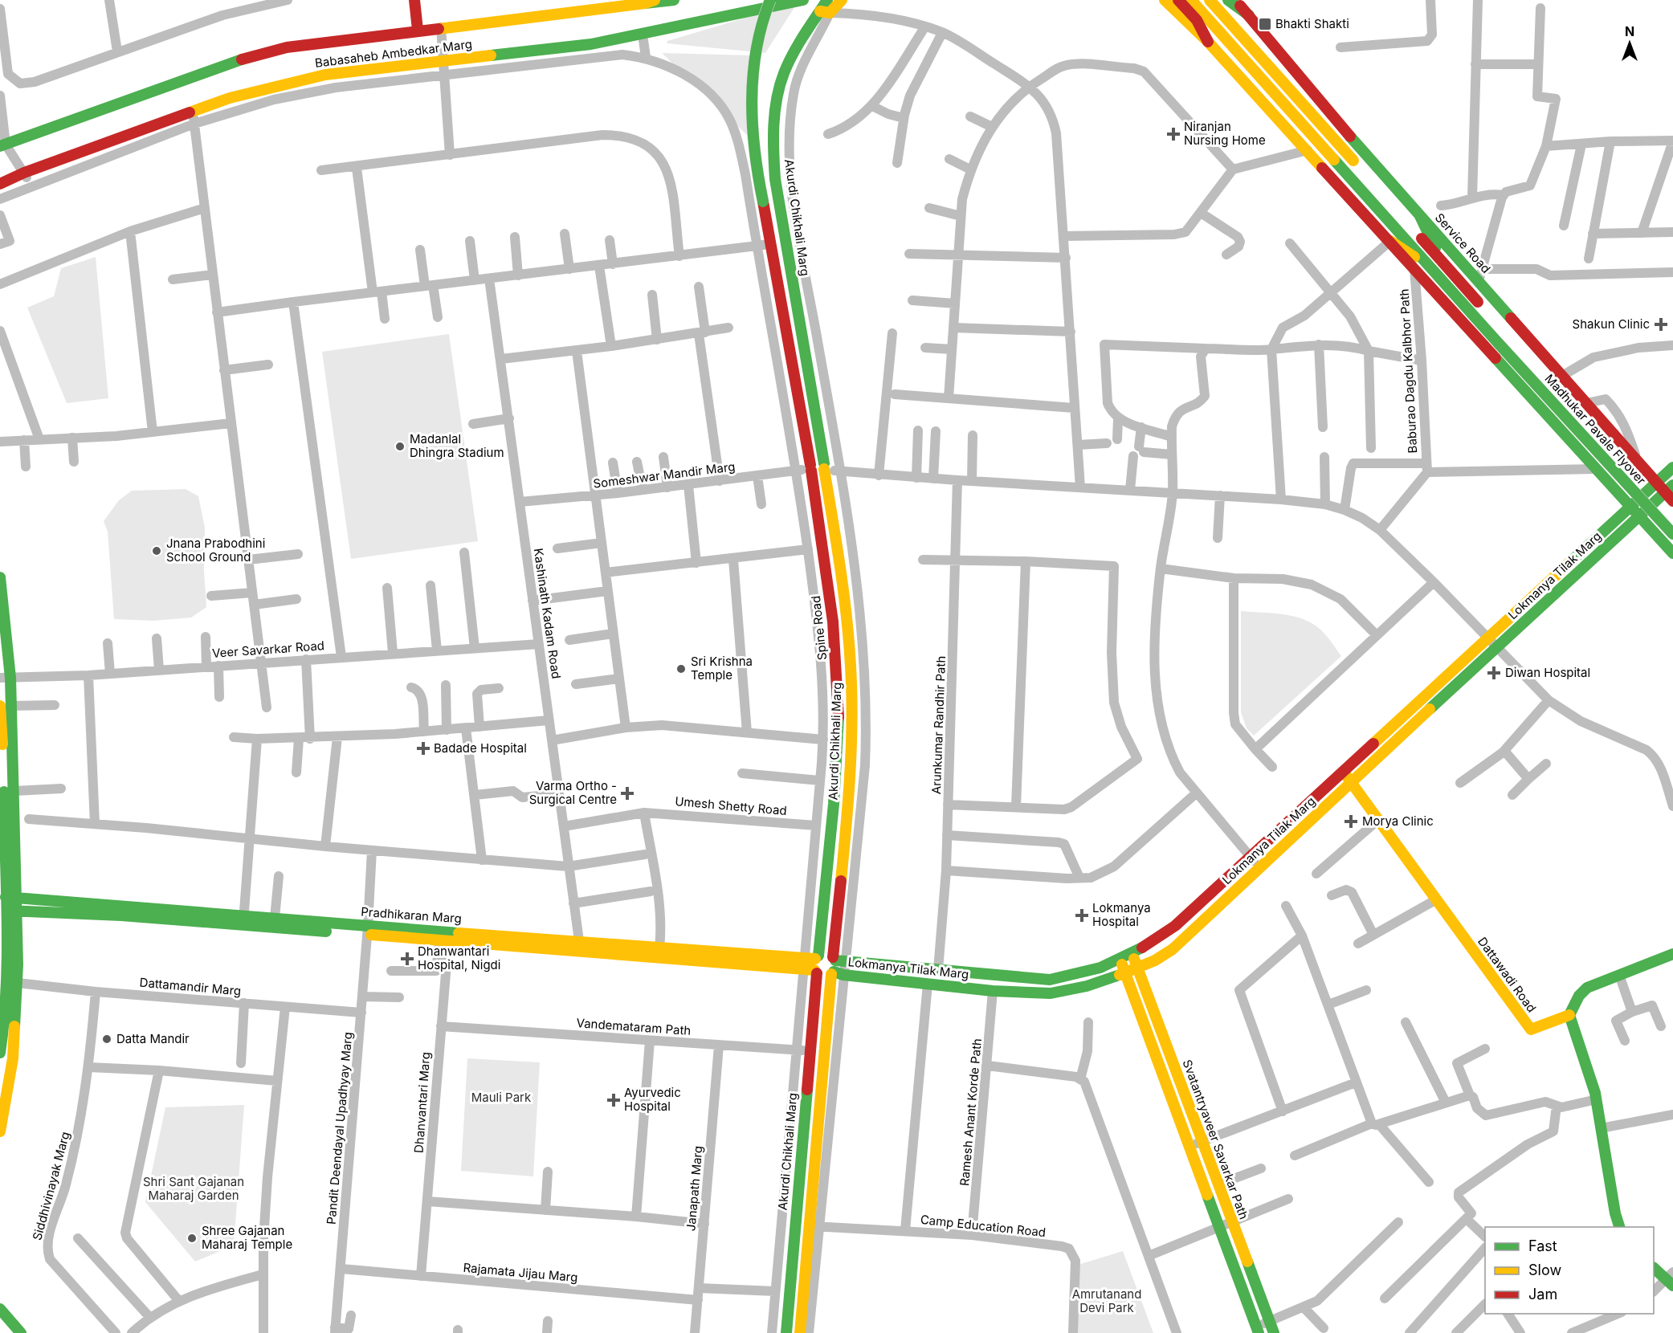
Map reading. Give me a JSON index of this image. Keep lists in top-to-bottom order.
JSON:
{
  "streets": {
    "main road": [
      "Babasaheb Ambedkar Marg",
      "Akurdi Chikhali Marg",
      "Service Road",
      "Madhukar Pavale Flyover",
      "Lokmanya Tilak Marg",
      "Spine Road",
      "Pradhikaran Marg",
      "Dattawadi Road",
      "Svatantryaveer Savarkar Path"
    ],
    "street": [
      "Baburao Dagdu Kalbhor Path",
      "Someshwar Mandir Marg",
      "Kashinath Kadam Road",
      "Veer Savarkar Road",
      "Arunkumar Randhir Path",
      "Umesh Shetty Road",
      "Dattamandir Marg",
      "Vandemataram Path",
      "Dhanvantari Marg",
      "Ramesh Anant Korde Path",
      "Pandit Deendayal Upadhyay Marg",
      "Siddhivinayak Marg",
      "Janapath Marg",
      "Camp Education Road",
      "Rajamata Jijau Marg"
    ]
  },
  "crossings": [
    ["Akurdi Chikhali Marg", "Lokmanya Tilak Marg"],
    ["Akurdi Chikhali Marg", "Spine Road"],
    ["Akurdi Chikhali Marg", "Pradhikaran Marg"],
    ["Akurdi Chikhali Marg", "Vandemataram Path"],
    ["Akurdi Chikhali Marg", "Camp Education Road"],
    ["Service Road", "Lokmanya Tilak Marg"],
    ["Someshwar Mandir Marg", "Kashinath Kadam Road"],
    ["Someshwar Mandir Marg", "Spine Road"],
    ["Lokmanya Tilak Marg", "Arunkumar Randhir Path"],
    ["Lokmanya Tilak Marg", "Dattawadi Road"],
    ["Lokmanya Tilak Marg", "Ramesh Anant Korde Path"],
    ["Lokmanya Tilak Marg", "Svatantryaveer Savarkar Path"],
    ["Kashinath Kadam Road", "Veer Savarkar Road"],
    ["Kashinath Kadam Road", "Umesh Shetty Road"],
    ["Kashinath Kadam Road", "Pradhikaran Marg"],
    ["Spine Road", "Pradhikaran Marg"],
    ["Pradhikaran Marg", "Dhanvantari Marg"],
    ["Pradhikaran Marg", "Pandit Deendayal Upadhyay Marg"],
    ["Dattamandir Marg", "Pandit Deendayal Upadhyay Marg"],
    ["Dattamandir Marg", "Siddhivinayak Marg"],
    ["Vandemataram Path", "Dhanvantari Marg"],
    ["Vandemataram Path", "Janapath Marg"],
    ["Dhanvantari Marg", "Rajamata Jijau Marg"],
    ["Ramesh Anant Korde Path", "Camp Education Road"],
    ["Pandit Deendayal Upadhyay Marg", "Rajamata Jijau Marg"],
    ["Janapath Marg", "Rajamata Jijau Marg"]
  ],
  "parks": ["Mauli Park", "Shri Sant Gajanan Maharaj Garden", "Amrutanand Devi Park"],
  "places": {
    "transit": ["Bhakti Shakti"],
    "health": [
      "Niranjan Nursing Home",
      "Shakun Clinic",
      "Diwan Hospital",
      "Badade Hospital",
      "Varma Ortho - Surgical Centre",
      "Morya Clinic",
      "Lokmanya Hospital",
      "Dhanwantari Hospital, Nigdi",
      "Ayurvedic Hospital"
    ],
    "other": [
      "Madanlal Dhingra Stadium",
      "Jnana Prabodhini School Ground",
      "Sri Krishna Temple",
      "Datta Mandir",
      "Shree Gajanan Maharaj Temple"
    ]
  },
  "legend": ["Fast", "Slow", "Jam"],
  "north": "top"
}
